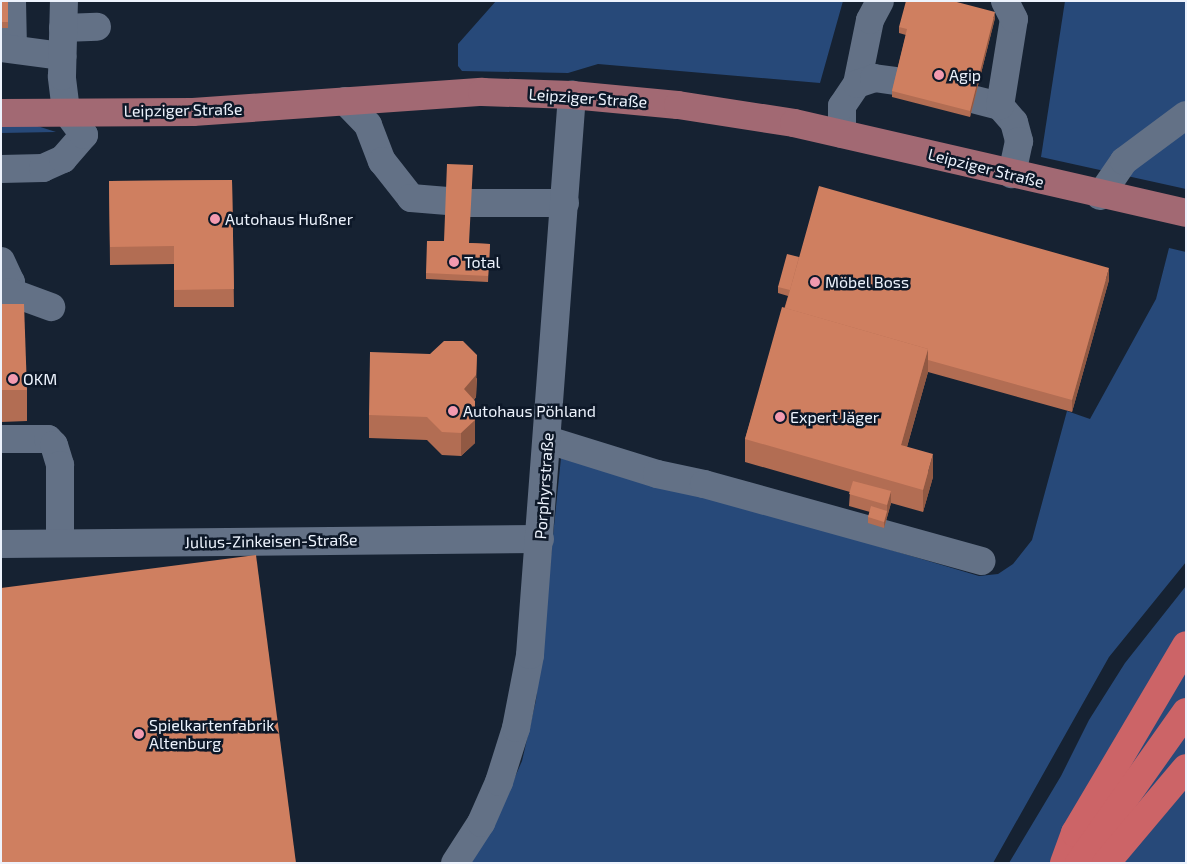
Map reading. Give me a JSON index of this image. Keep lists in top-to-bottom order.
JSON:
{
  "streets": {
    "main road": ["Leipziger Straße"],
    "street": ["Porphyrstraße", "Julius-Zinkeisen-Straße"]
  },
  "crossings": [
    ["Leipziger Straße", "Porphyrstraße"],
    ["Porphyrstraße", "Julius-Zinkeisen-Straße"]
  ],
  "places": [
    "Agip",
    "Autohaus Hußner",
    "Total",
    "Möbel Boss",
    "OKM",
    "Autohaus Pöhland",
    "Expert Jäger",
    "Spielkartenfabrik Altenburg"
  ]
}
